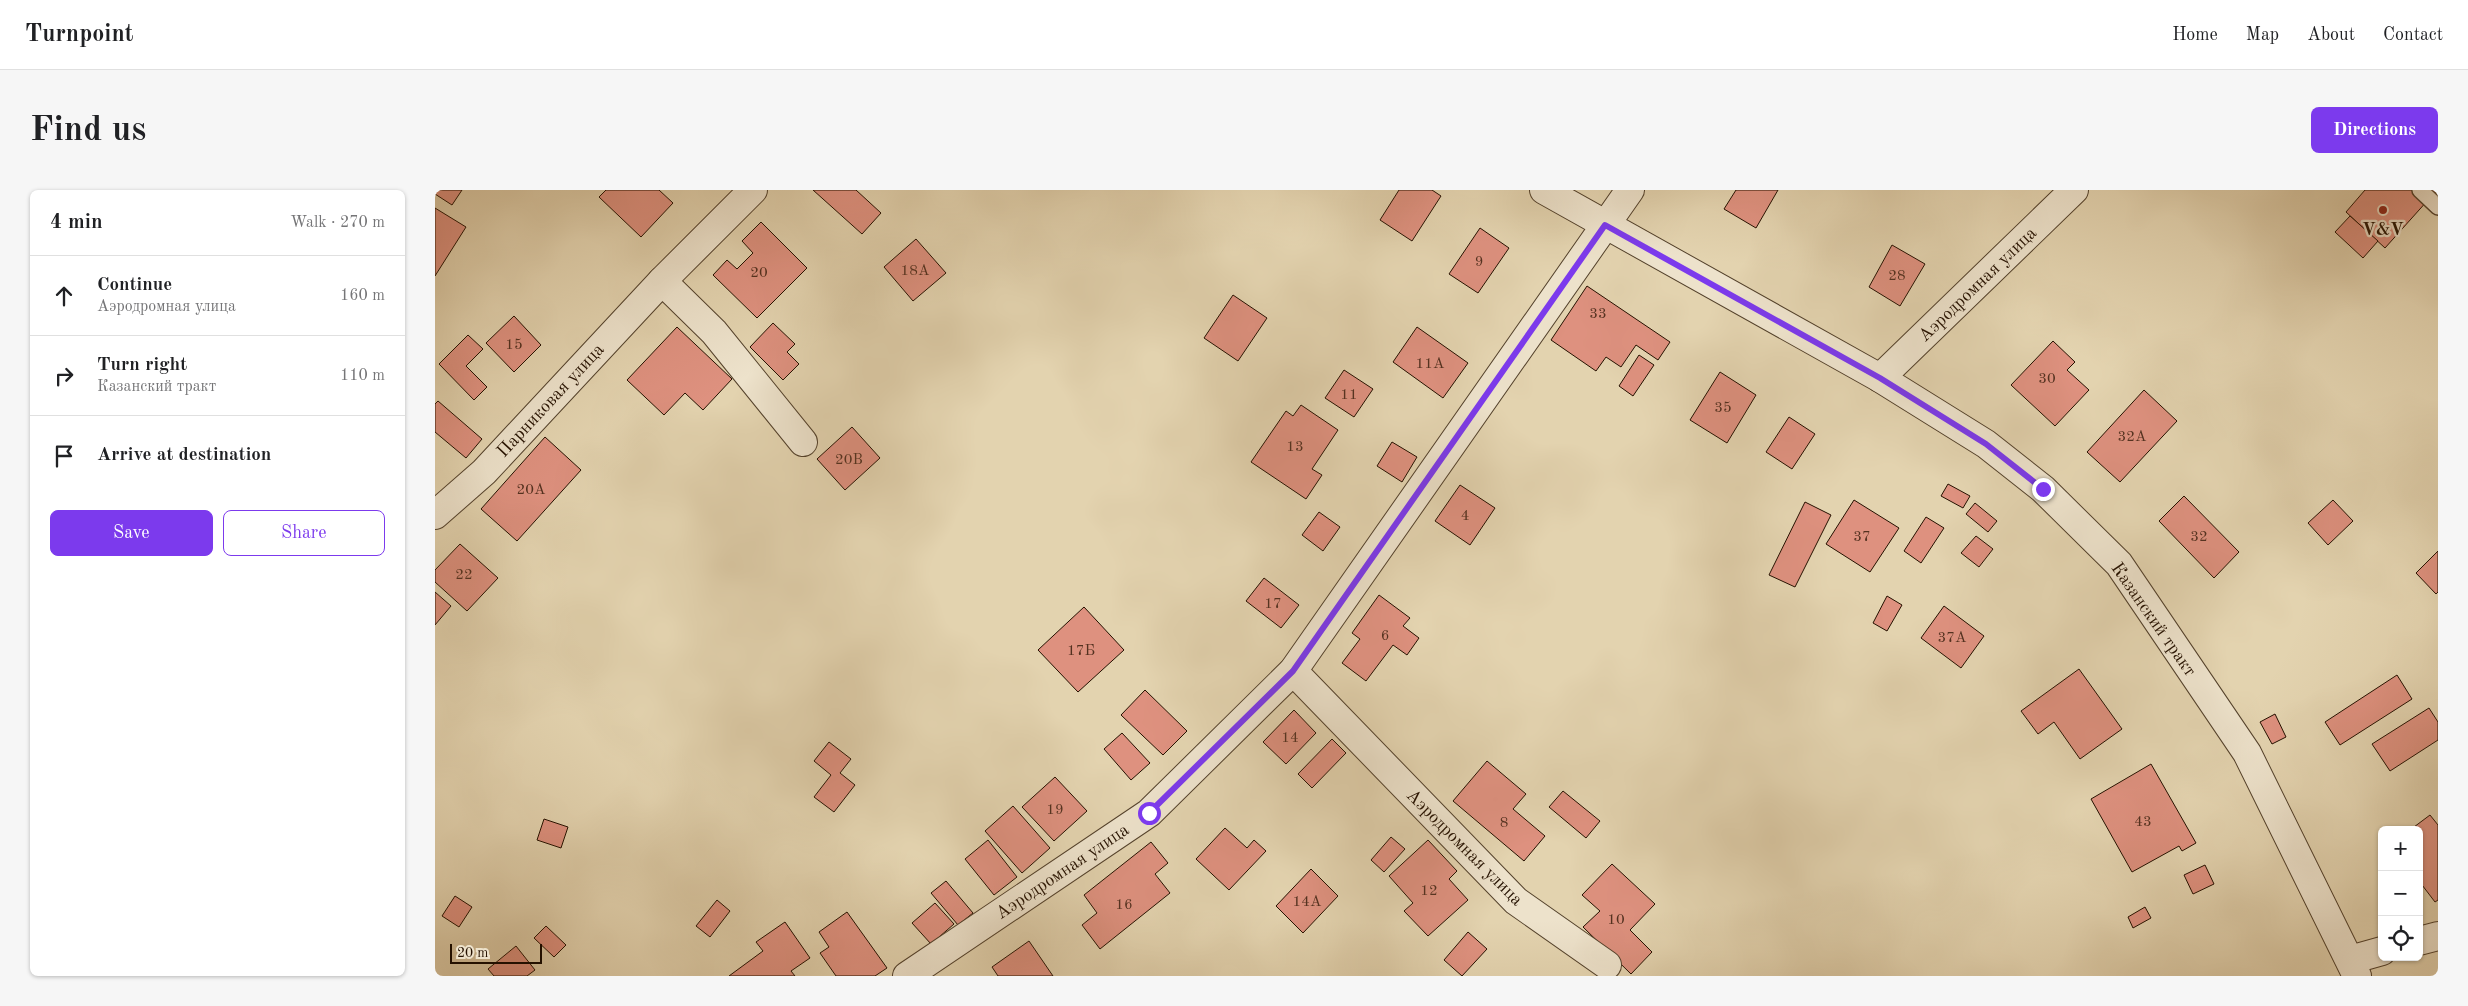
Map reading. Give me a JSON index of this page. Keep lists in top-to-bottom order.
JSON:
{
  "streets": {
    "street": ["Аэродромная улица", "Парниковая улица", "Казанский тракт"]
  },
  "crossings": [
    ["Аэродромная улица", "Казанский тракт"]
  ],
  "places": ["V&V"],
  "house_numbers": [
    "9",
    "18А",
    "20",
    "28",
    "33",
    "15",
    "11А",
    "30",
    "11",
    "35",
    "32А",
    "13",
    "20В",
    "20А",
    "4",
    "37",
    "32",
    "22",
    "17",
    "6",
    "37А",
    "17Б",
    "14",
    "19",
    "43",
    "8",
    "12",
    "14А",
    "16",
    "10"
  ],
  "scale_bar": "20 m",
  "page": {
    "header": "Turnpoint",
    "nav": [
      "Home",
      "Map",
      "About",
      "Contact"
    ],
    "buttons": [
      "Directions",
      ["Save", "Share"]
    ],
    "title": "Find us",
    "heading": ["4 min", "Walk · 270 m"],
    "list": [
      ["Continue", "Аэродромная улица", "160 m"],
      ["Turn right", "Казанский тракт", "110 m"],
      "Arrive at destination"
    ],
    "map_buttons": ["+", "−"],
    "scale": "20 m"
  }
}
